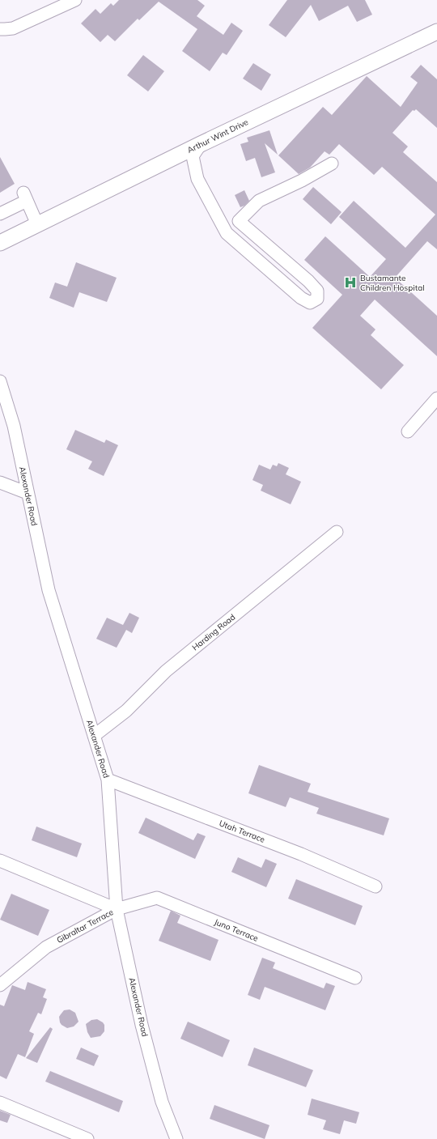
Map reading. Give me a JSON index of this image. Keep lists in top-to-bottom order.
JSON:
{
  "streets": {
    "main road": ["Arthur Wint Drive"],
    "street": [
      "Alexander Road",
      "Harding Road",
      "Utah Terrace",
      "Gibraltar Terrace",
      "Juno Terrace"
    ]
  },
  "crossings": [
    ["Alexander Road", "Harding Road"],
    ["Alexander Road", "Utah Terrace"],
    ["Alexander Road", "Gibraltar Terrace"],
    ["Alexander Road", "Juno Terrace"],
    ["Gibraltar Terrace", "Juno Terrace"]
  ],
  "places": {
    "hospital": ["Bustamante Children Hospital"]
  }
}
